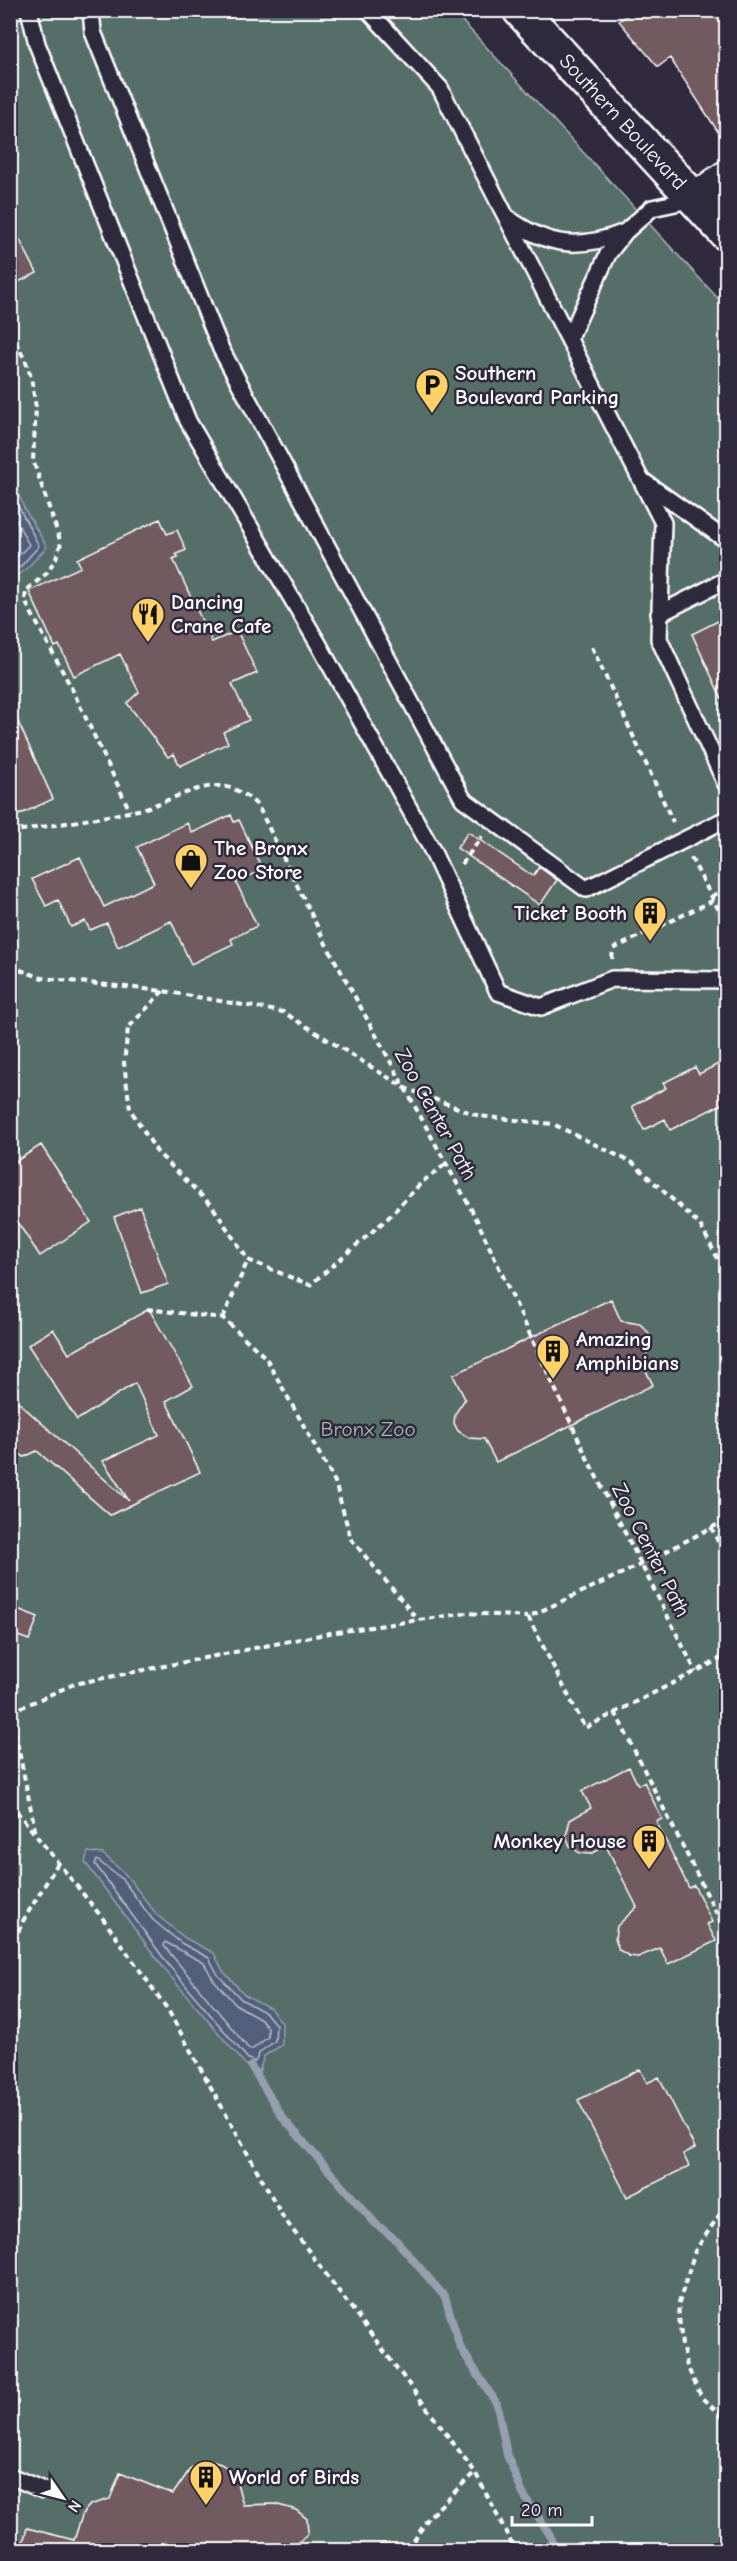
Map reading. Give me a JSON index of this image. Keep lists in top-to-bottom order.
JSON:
{
  "streets": {
    "main road": ["Southern Boulevard"],
    "path": ["Zoo Center Path"]
  },
  "parks": ["Bronx Zoo"],
  "places": {
    "parking": ["Southern Boulevard Parking"],
    "restaurant": ["Dancing Crane Cafe"],
    "shop": ["The Bronx Zoo Store"],
    "building": [
      "Ticket Booth",
      "Amazing Amphibians",
      "Monkey House",
      "World of Birds"
    ]
  },
  "scale_bar": "20 m",
  "north": "bottom right"
}
